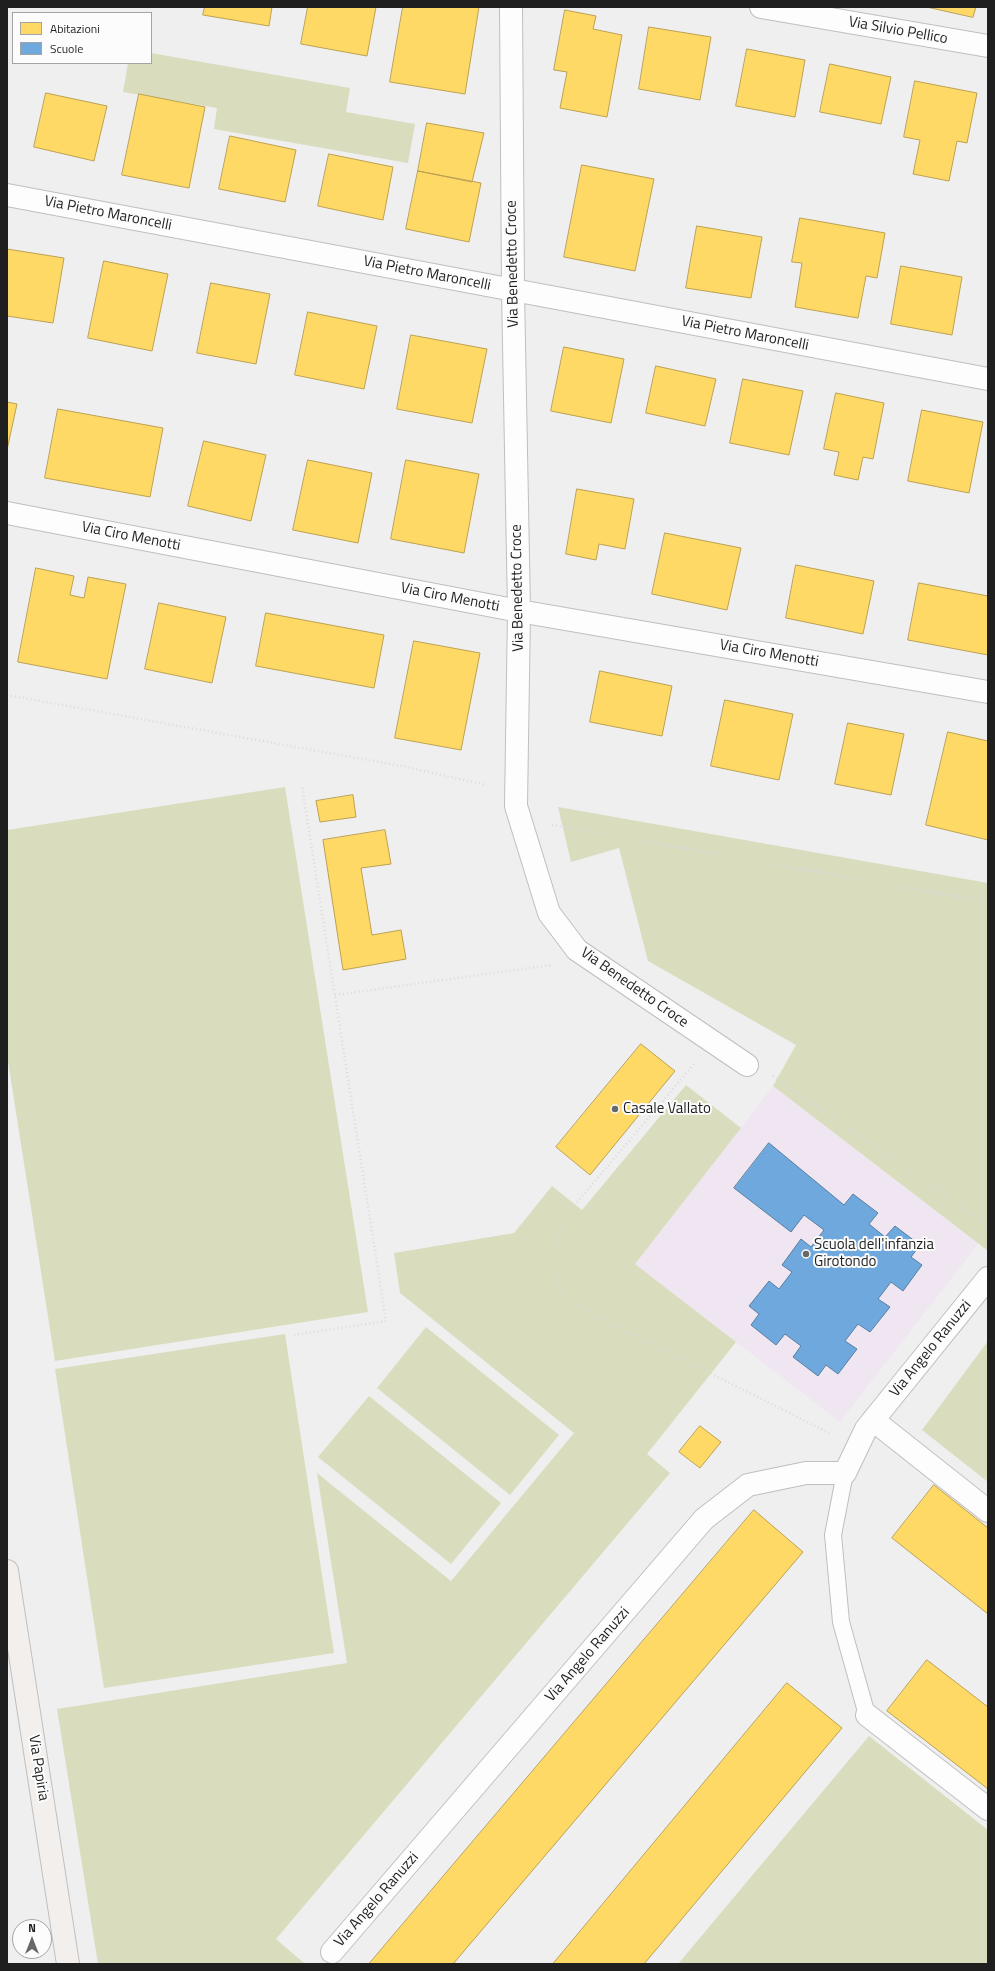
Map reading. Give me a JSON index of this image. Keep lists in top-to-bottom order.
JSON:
{
  "streets": {
    "main road": ["Via Papiria"],
    "street": [
      "Via Silvio Pellico",
      "Via Pietro Maroncelli",
      "Via Benedetto Croce",
      "Via Ciro Menotti",
      "Via Angelo Ranuzzi"
    ]
  },
  "crossings": [
    ["Via Pietro Maroncelli", "Via Benedetto Croce"],
    ["Via Benedetto Croce", "Via Ciro Menotti"]
  ],
  "places": ["Casale Vallato", "Scuola dell'infanzia Girotondo"],
  "legend": ["Abitazioni", "Scuole"],
  "north": "top"
}
